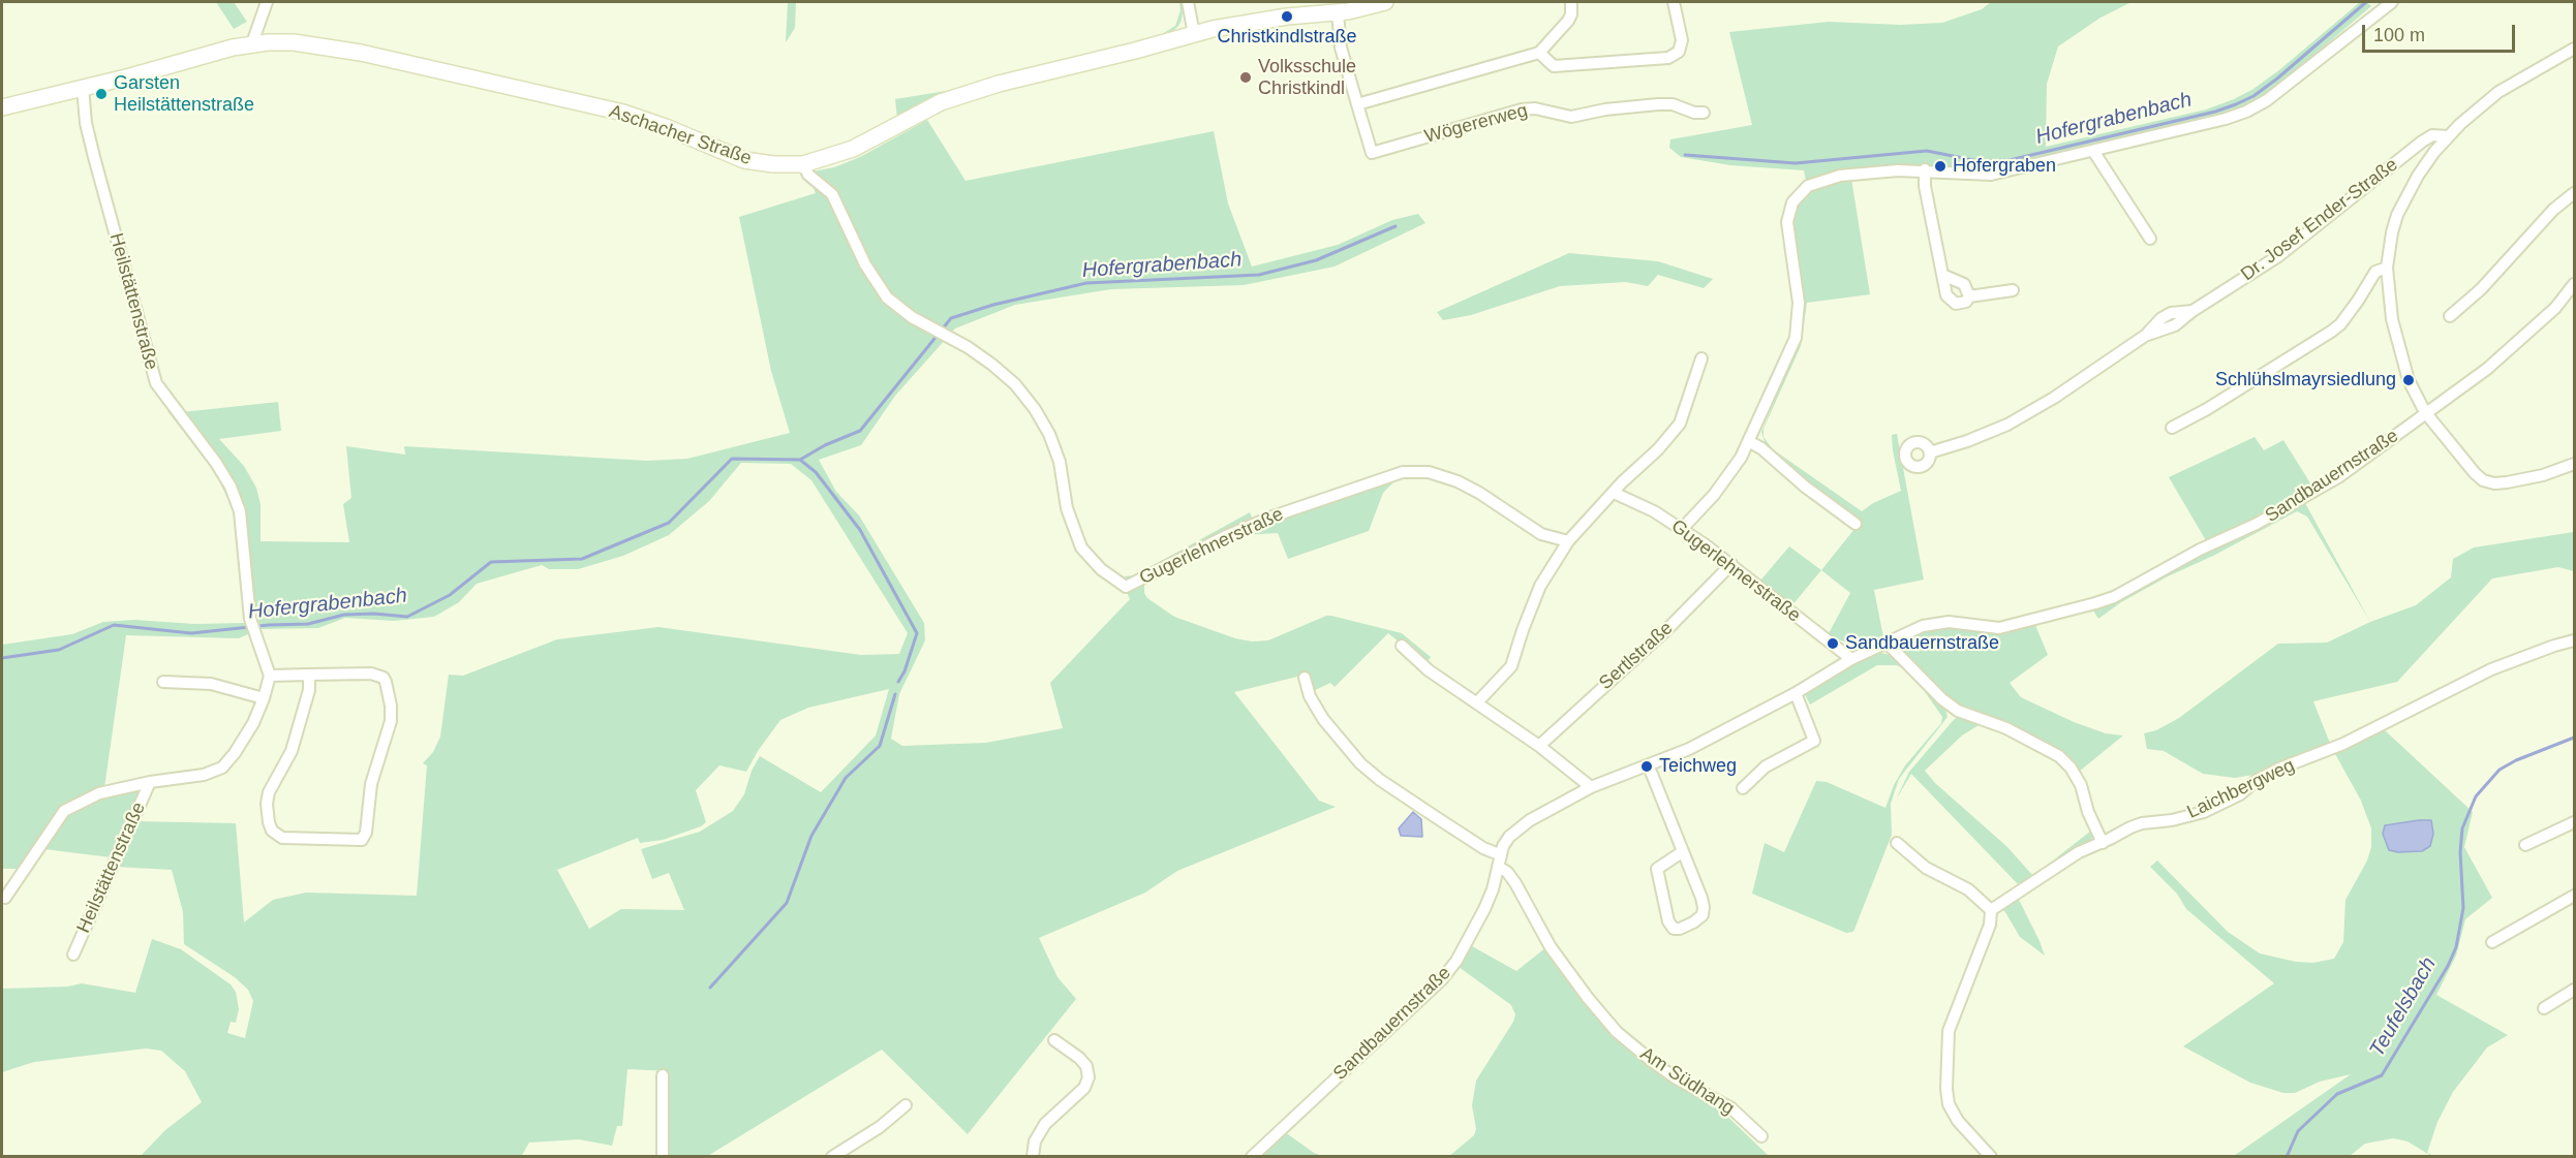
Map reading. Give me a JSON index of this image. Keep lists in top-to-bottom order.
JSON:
{
  "streets": {
    "street": [
      "Wögererweg",
      "Aschacher Straße",
      "Dr. Josef Ender-Straße",
      "Heilstättenstraße",
      "Sandbauernstraße",
      "Gugerlehnerstraße",
      "Sertlstraße",
      "Laichbergweg",
      "Am Südhang"
    ]
  },
  "crossings": [
    ["Wögererweg", "Aschacher Straße"],
    ["Aschacher Straße", "Heilstättenstraße"],
    ["Aschacher Straße", "Gugerlehnerstraße"],
    ["Sandbauernstraße", "Gugerlehnerstraße"],
    ["Sandbauernstraße", "Am Südhang"],
    ["Gugerlehnerstraße", "Sertlstraße"]
  ],
  "water": ["Hofergrabenbach", "Teufelsbach"],
  "places": [
    "Christkindlstraße",
    "Volksschule Christkindl",
    "Garsten Heilstättenstraße",
    "Hofergraben",
    "Schlühslmayrsiedlung",
    "Sandbauernstraße",
    "Teichweg"
  ],
  "scale_bar": "100 m"
}
